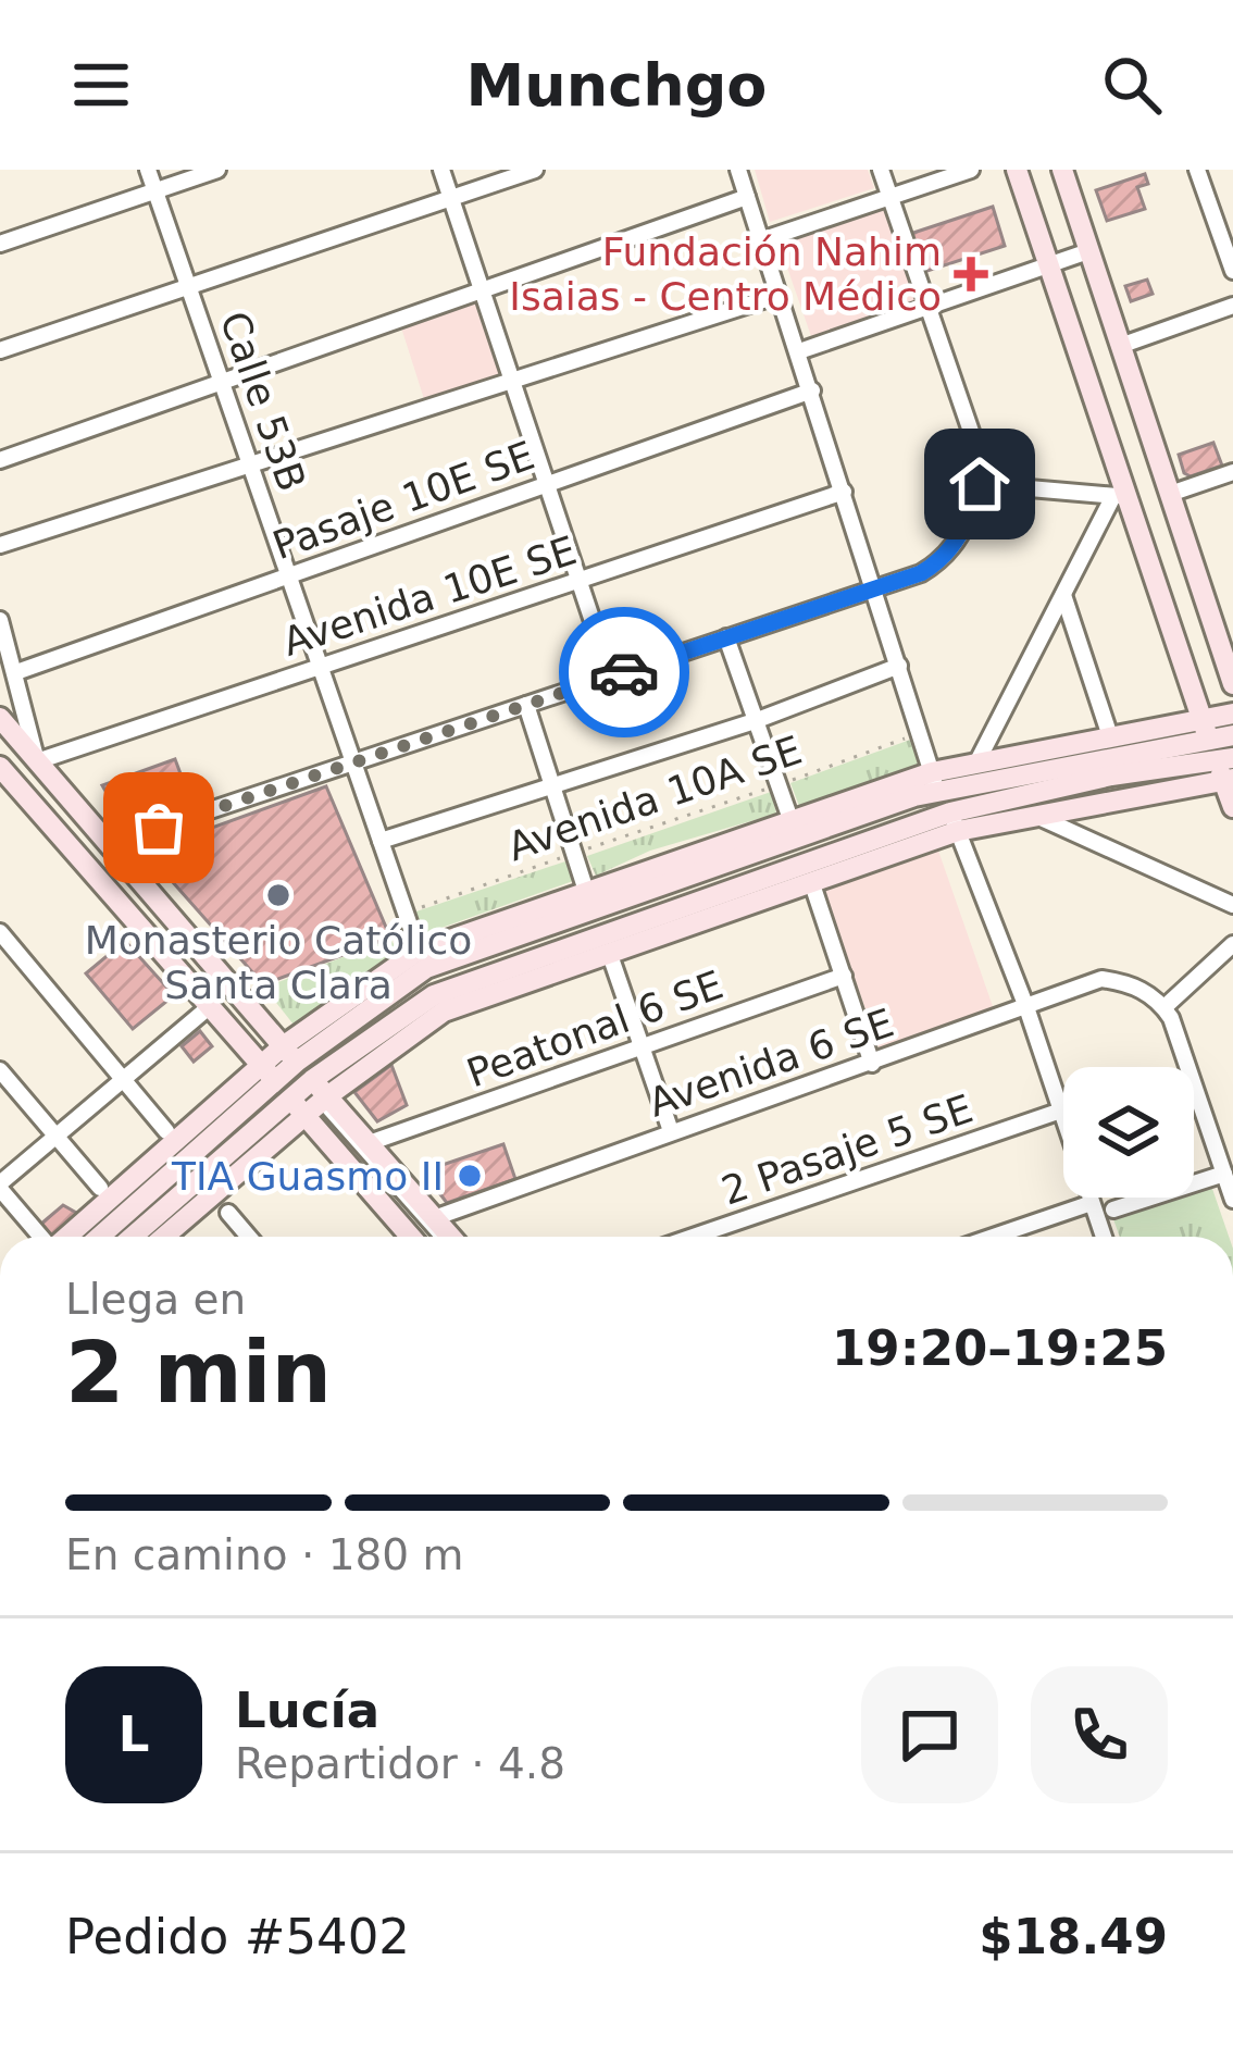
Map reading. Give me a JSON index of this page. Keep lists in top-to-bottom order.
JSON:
{
  "streets": {
    "street": [
      "Calle 53B",
      "Pasaje 10E SE",
      "Avenida 10E SE",
      "Peatonal 6 SE",
      "Avenida 6 SE",
      "2 Pasaje 5 SE"
    ],
    "path": ["Avenida 10A SE"]
  },
  "crossings": [
    ["Calle 53B", "Pasaje 10E SE"],
    ["Calle 53B", "Avenida 10E SE"],
    ["Calle 53B", "Avenida 10A SE"]
  ],
  "places": {
    "health": ["Fundación Nahim Isaias - Centro Médico"],
    "other": ["Monasterio Católico Santa Clara", "TIA Guasmo II"]
  },
  "page": {
    "header": "Munchgo",
    "heading": ["2 min", "Llega en", "19:20–19:25"],
    "panel": [
      "Lucía",
      "Repartidor · 4.8",
      "Pedido #5402",
      "$18.49"
    ],
    "bar": "En camino · 180 m",
    "round": "L"
  }
}
